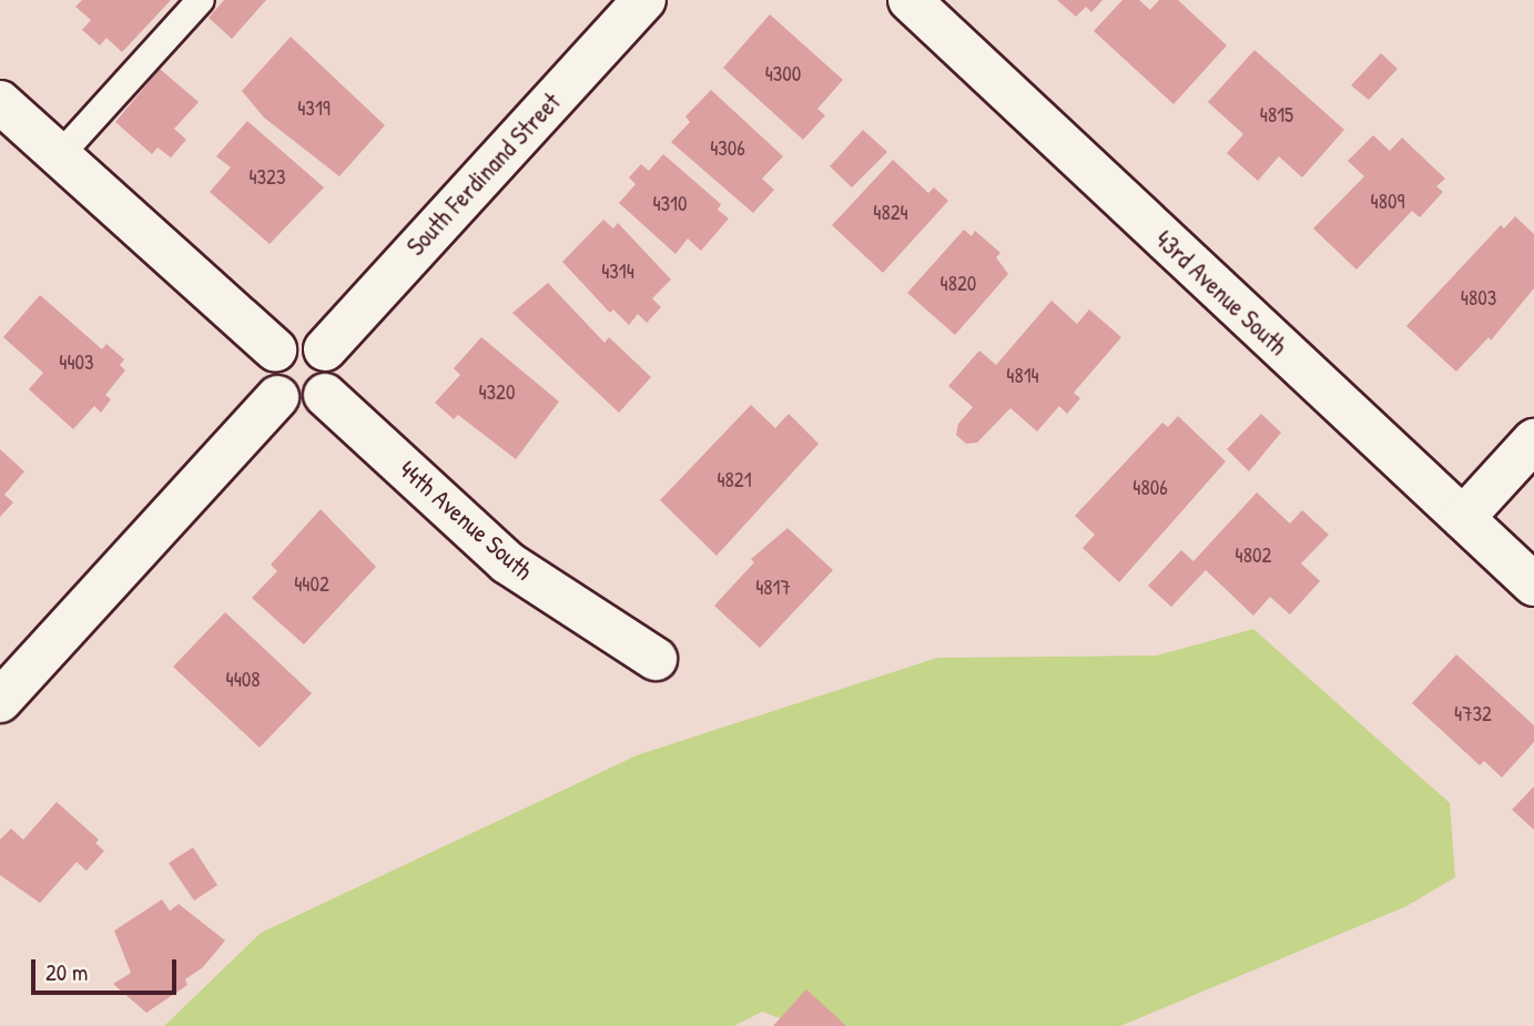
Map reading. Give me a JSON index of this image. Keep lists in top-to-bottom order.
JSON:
{
  "streets": {
    "street": ["South Ferdinand Street", "43rd Avenue South", "44th Avenue South"]
  },
  "crossings": [
    ["South Ferdinand Street", "44th Avenue South"]
  ],
  "house_numbers": [
    "4300",
    "4319",
    "4815",
    "4306",
    "4323",
    "4809",
    "4310",
    "4824",
    "4314",
    "4820",
    "4803",
    "4403",
    "4814",
    "4320",
    "4821",
    "4806",
    "4802",
    "4402",
    "4817",
    "4408",
    "4732"
  ],
  "scale_bar": "20 m"
}
